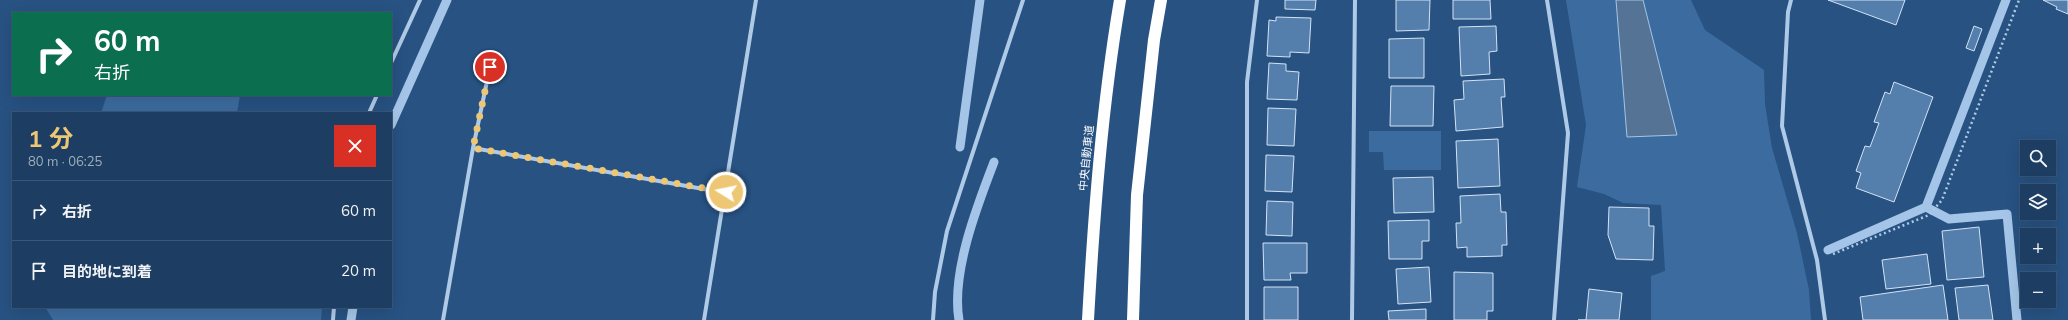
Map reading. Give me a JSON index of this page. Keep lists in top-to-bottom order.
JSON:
{
  "streets": {
    "highway": ["中央自動車道"]
  },
  "page": {
    "turn": ["60 m", "右折"],
    "heading": ["1 分", "80 m · 06:25"],
    "map_buttons": ["+", "−"],
    "list": [
      {
        "name": "右折",
        "value": "60 m"
      },
      {
        "name": "目的地に到着",
        "value": "20 m"
      }
    ]
  }
}
